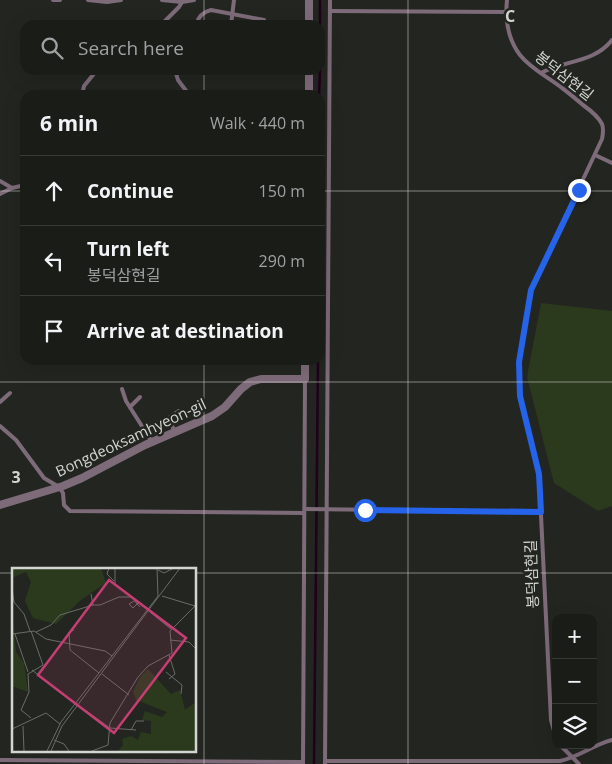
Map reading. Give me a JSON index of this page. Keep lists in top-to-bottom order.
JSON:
{
  "streets": {
    "street": ["Bongdeoksamhyeon-gil"],
    "lane": ["봉덕삼현길"]
  },
  "page": {
    "search": "Search here",
    "heading": ["6 min", "Walk · 440 m"],
    "list": [
      ["Continue", "150 m"],
      ["Turn left", "봉덕삼현길", "290 m"],
      "Arrive at destination"
    ],
    "map_buttons": ["+", "−"]
  },
  "grid": {
    "columns": ["C"],
    "rows": ["3"]
  }
}
